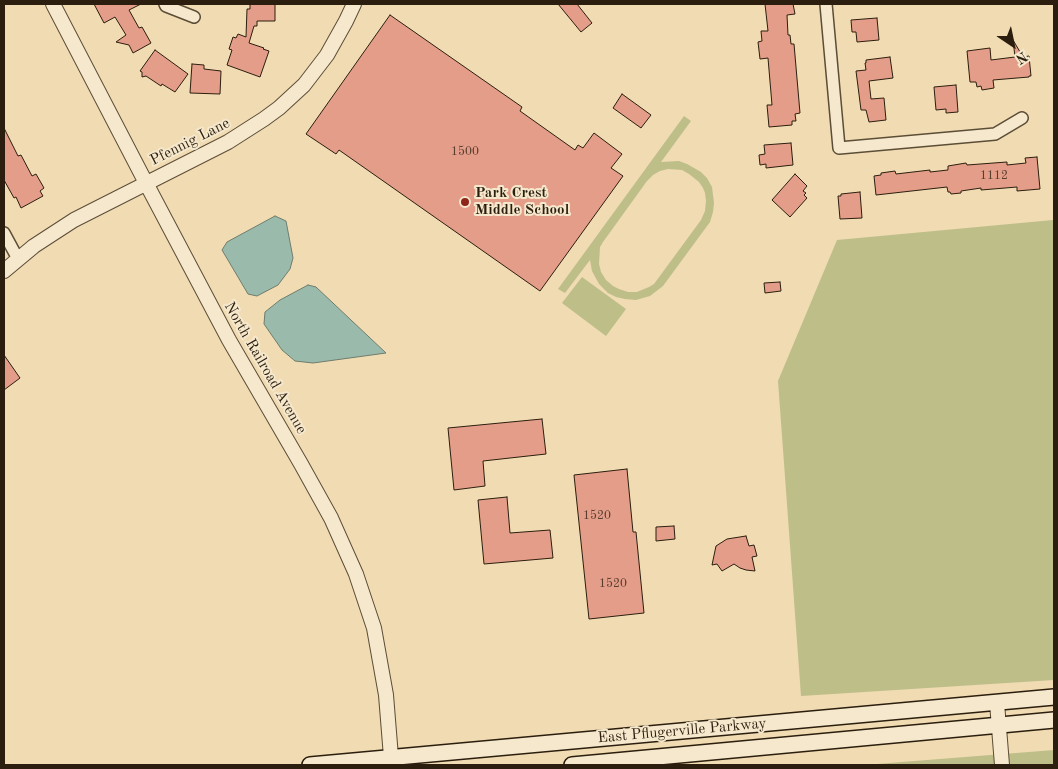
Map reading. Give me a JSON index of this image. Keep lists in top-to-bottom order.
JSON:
{
  "streets": {
    "main road": ["East Pflugerville Parkway"],
    "street": ["Pfennig Lane", "North Railroad Avenue"]
  },
  "crossings": [
    ["Pfennig Lane", "North Railroad Avenue"],
    ["North Railroad Avenue", "East Pflugerville Parkway"]
  ],
  "places": ["Park Crest Middle School"],
  "house_numbers": [
    "1500",
    "1112",
    "1520",
    "1520"
  ],
  "north": "bottom right"
}
